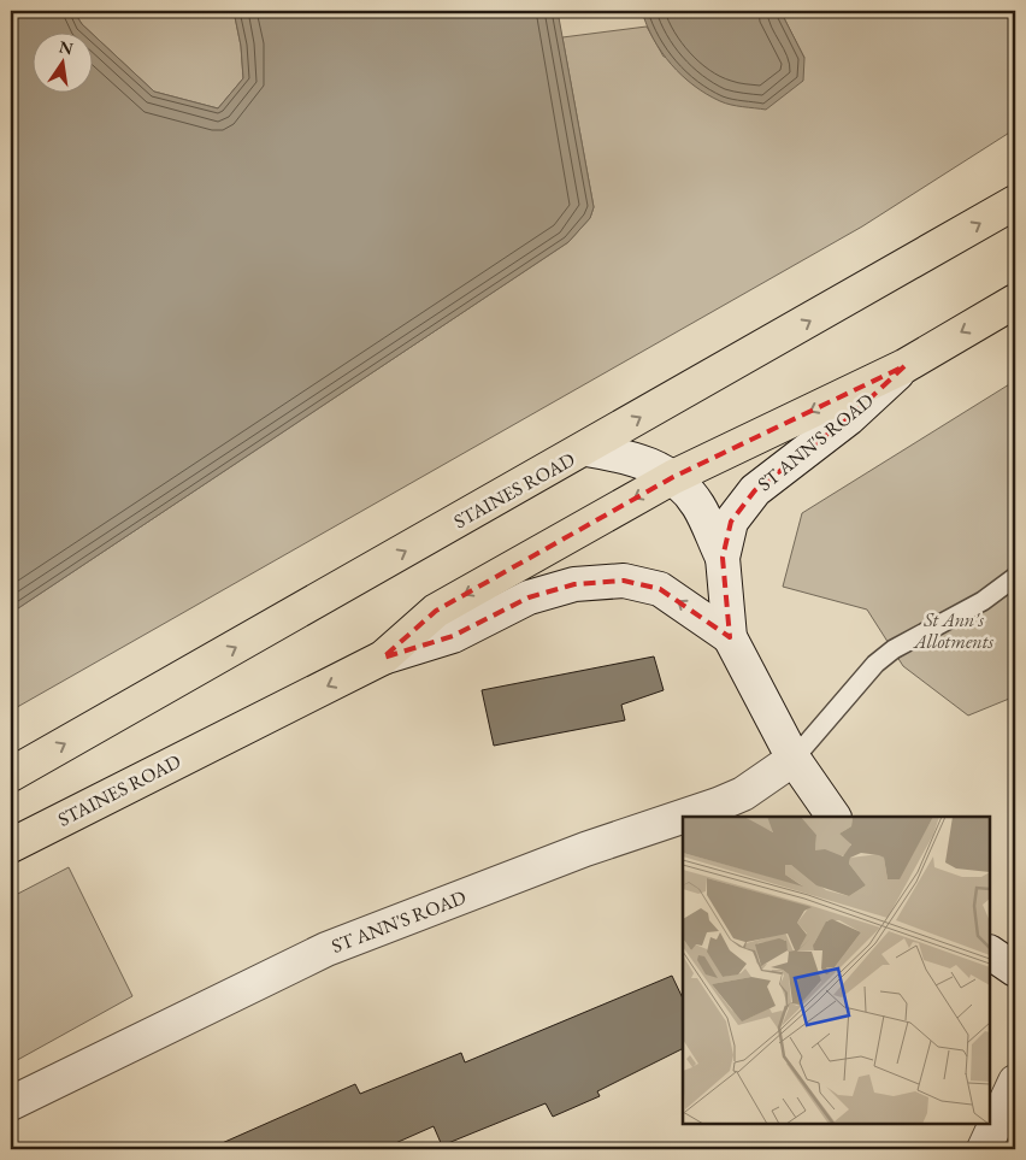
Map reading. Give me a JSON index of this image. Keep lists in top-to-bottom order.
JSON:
{
  "streets": {
    "main road": ["ST ANN'S ROAD", "STAINES ROAD"]
  },
  "crossings": [
    ["ST ANN'S ROAD", "STAINES ROAD"]
  ],
  "parks": ["St Ann's Allotments"],
  "north": "top"
}
